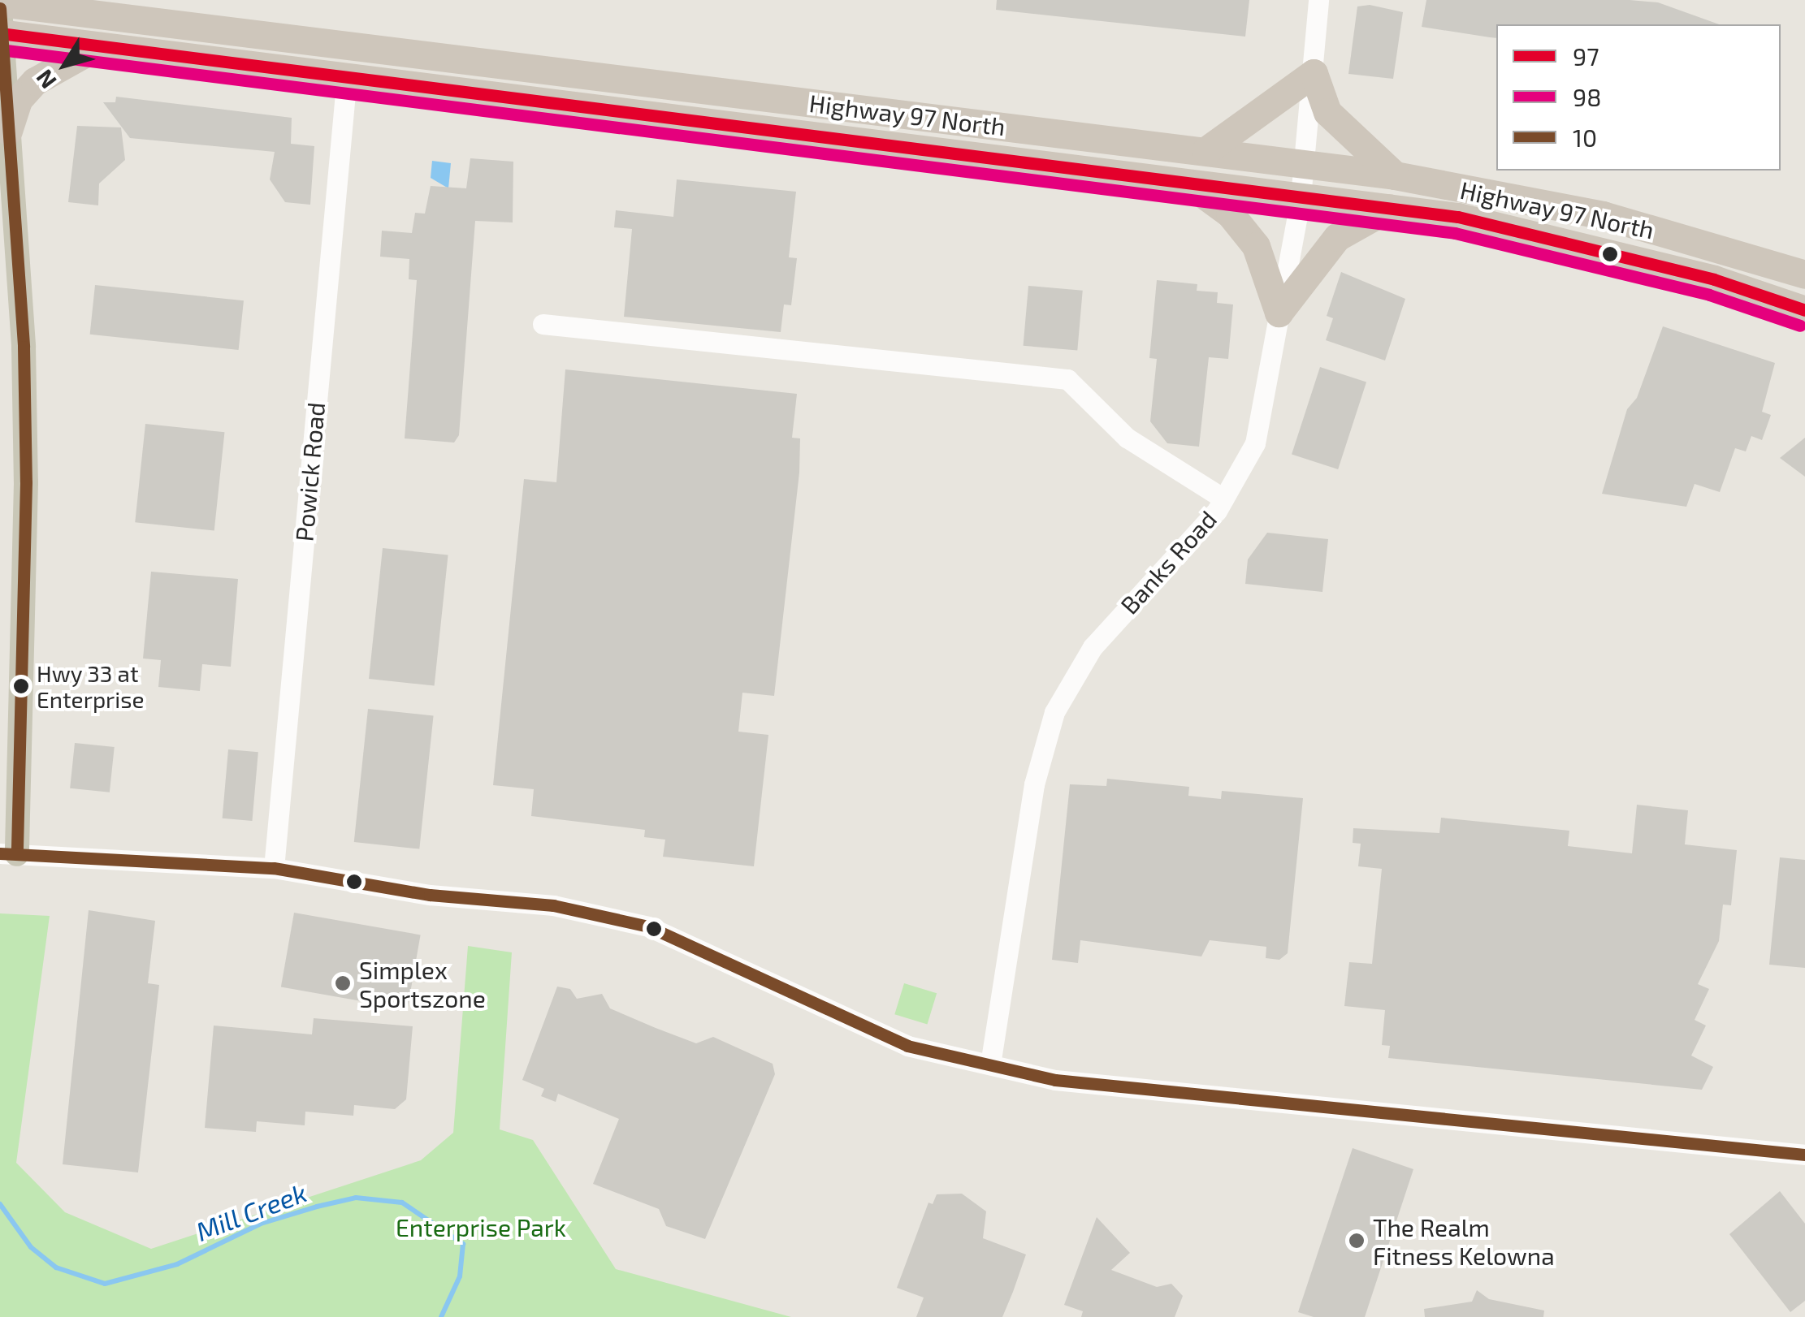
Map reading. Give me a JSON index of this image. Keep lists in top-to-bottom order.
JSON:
{
  "streets": {
    "highway": ["Highway 97 North"],
    "street": ["Powick Road", "Banks Road"]
  },
  "crossings": [
    ["Highway 97 North", "Powick Road"],
    ["Highway 97 North", "Banks Road"]
  ],
  "water": ["Mill Creek"],
  "parks": ["Enterprise Park"],
  "places": ["Hwy 33 at Enterprise", "Simplex Sportszone", "The Realm Fitness Kelowna"],
  "lines": ["transit line 10", "transit line 97", "transit line 98"],
  "legend": ["97", "98", "10"],
  "north": "bottom left"
}
